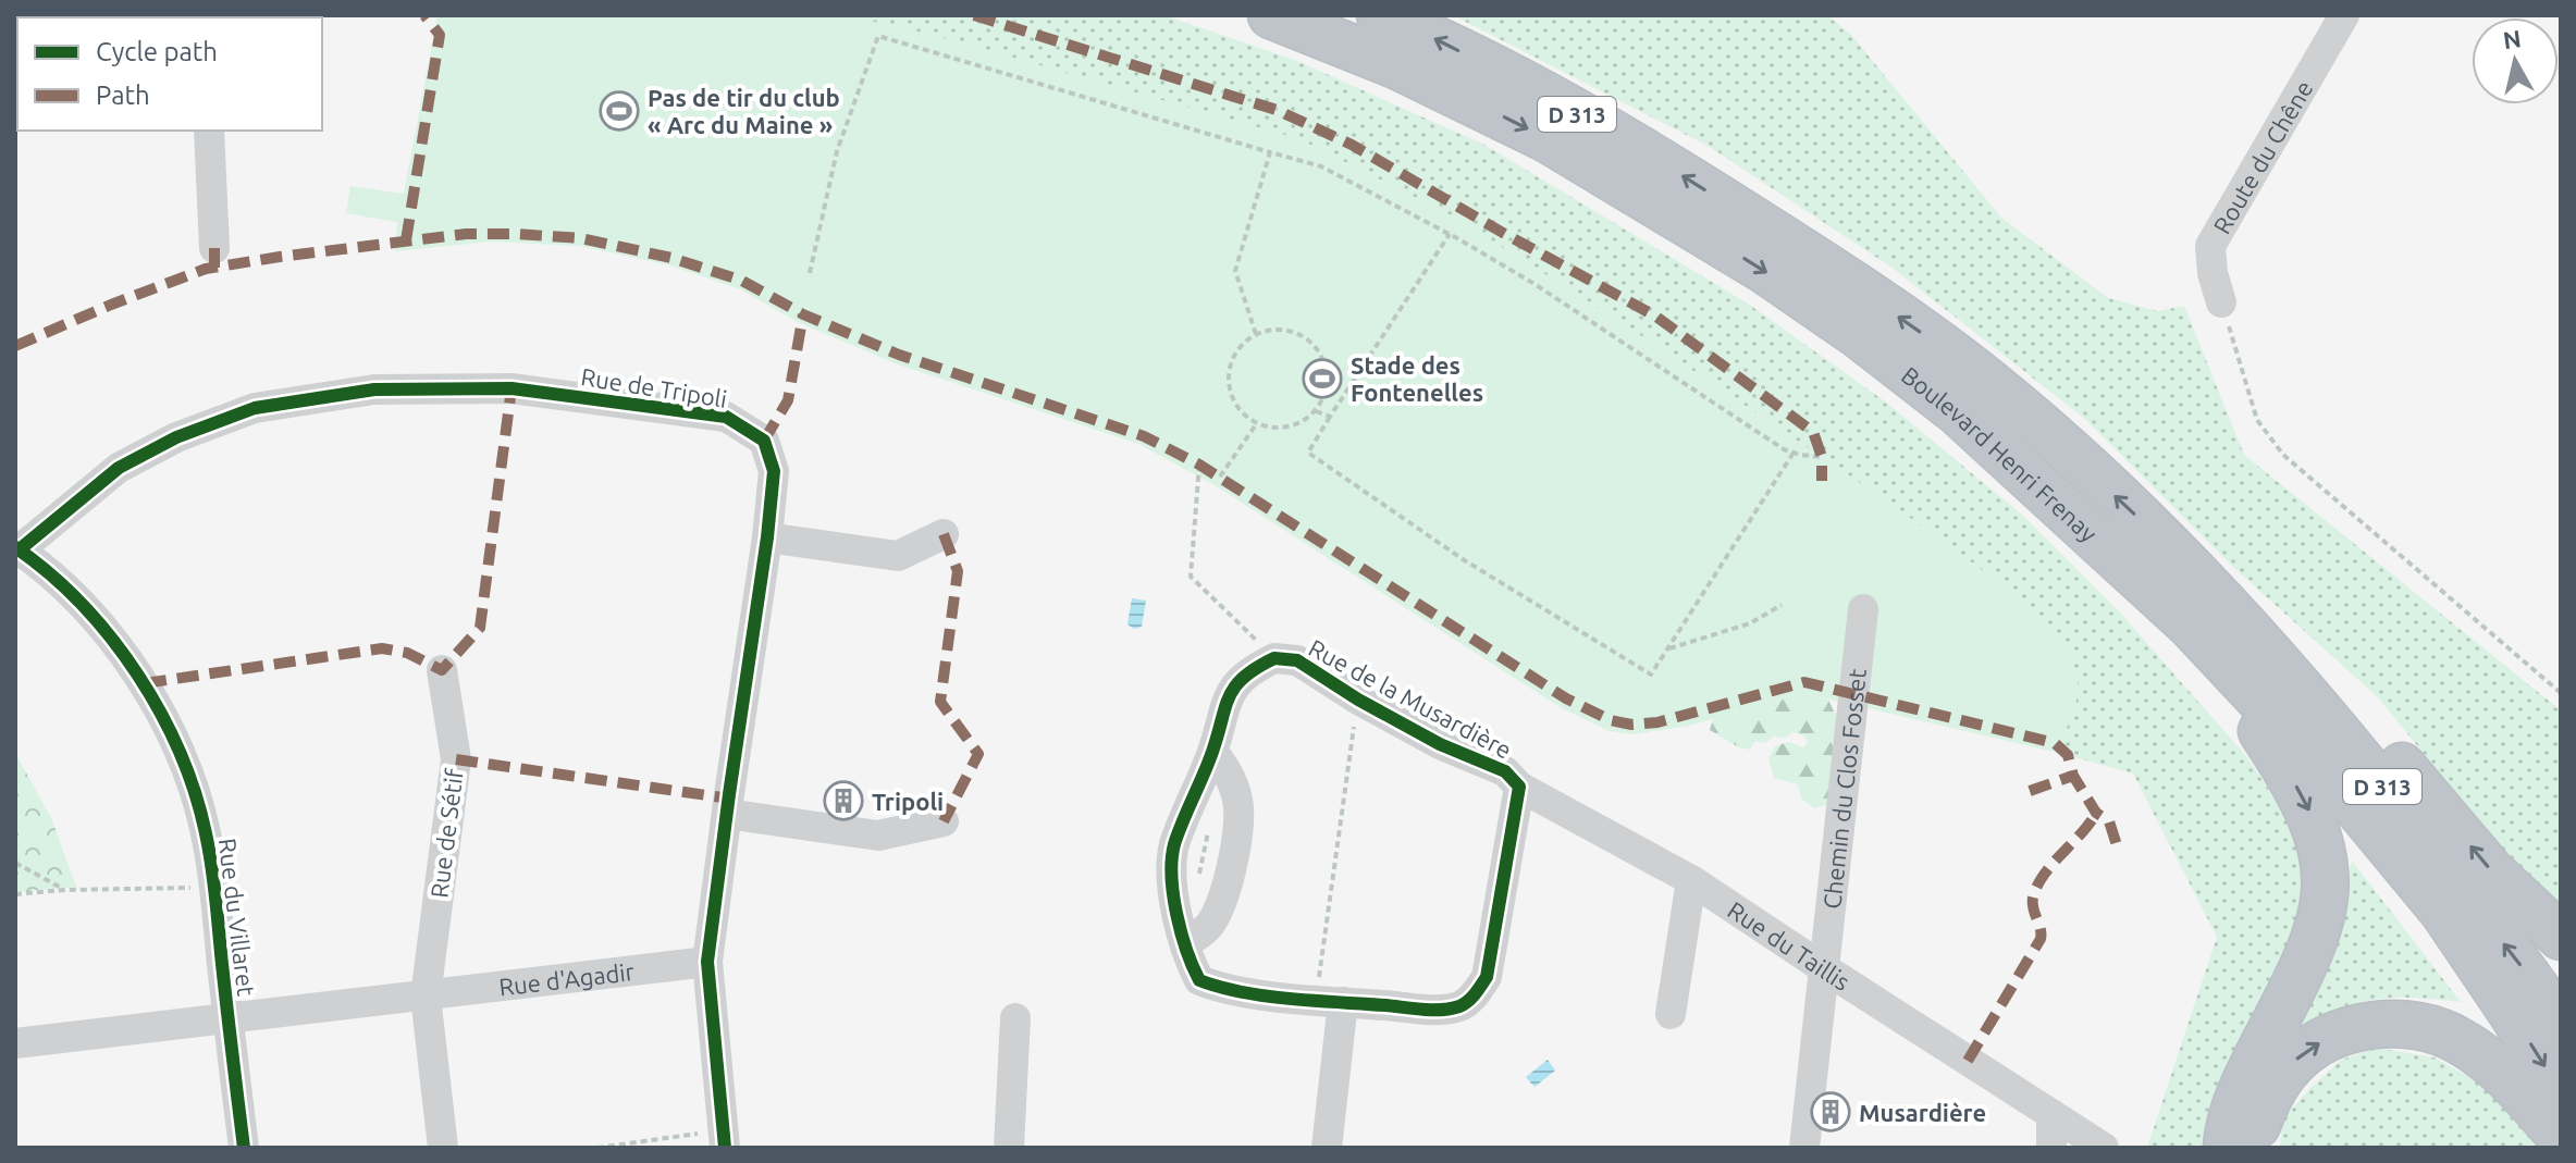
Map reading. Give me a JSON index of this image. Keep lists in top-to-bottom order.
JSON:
{
  "streets": {
    "highway": ["D 313", "Boulevard Henri Frenay"],
    "street": [
      "Route du Chêne",
      "Rue de Tripoli",
      "Rue de la Musardière",
      "Chemin du Clos Fosset",
      "Rue de Sétif",
      "Rue du Villaret",
      "Rue du Taillis",
      "Rue d'Agadir"
    ]
  },
  "crossings": [
    ["D 313", "Boulevard Henri Frenay"],
    ["Rue de Tripoli", "Rue du Villaret"],
    ["Rue de Tripoli", "Rue d'Agadir"],
    ["Rue de la Musardière", "Rue du Taillis"],
    ["Chemin du Clos Fosset", "Rue du Taillis"],
    ["Rue de Sétif", "Rue d'Agadir"],
    ["Rue du Villaret", "Rue d'Agadir"]
  ],
  "places": {
    "sports": ["Pas de tir du club « Arc du Maine »", "Stade des Fontenelles"],
    "building": ["Tripoli", "Musardière"]
  },
  "legend": ["Cycle path", "Path"],
  "north": "top"
}
